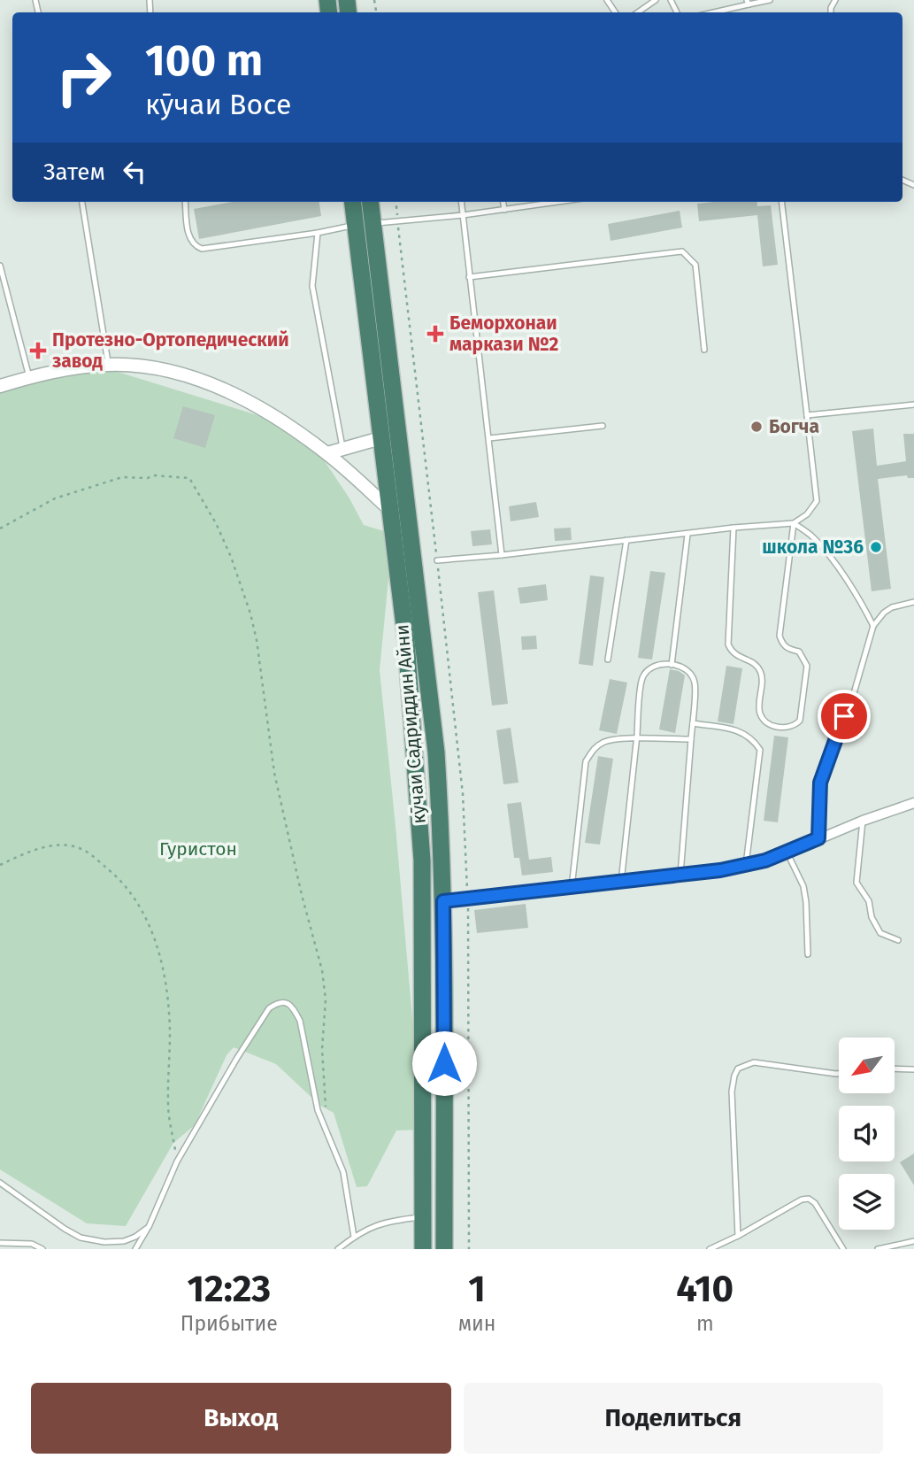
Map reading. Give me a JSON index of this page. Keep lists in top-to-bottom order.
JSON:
{
  "streets": {
    "highway": ["кӯчаи Садриддин Айни"]
  },
  "parks": ["Гуристон"],
  "places": {
    "health": ["Беморхонаи маркази №2", "Протезно-Ортопедический завод"],
    "other": ["Богча", "школа №36"]
  },
  "north": "bottom left",
  "page": {
    "turn": ["100 m", "кӯчаи Восе"],
    "then": "Затем",
    "eta": [
      "12:23",
      "Прибытие",
      "1",
      "мин",
      "410",
      "m"
    ],
    "buttons": ["Выход", "Поделиться"]
  }
}
